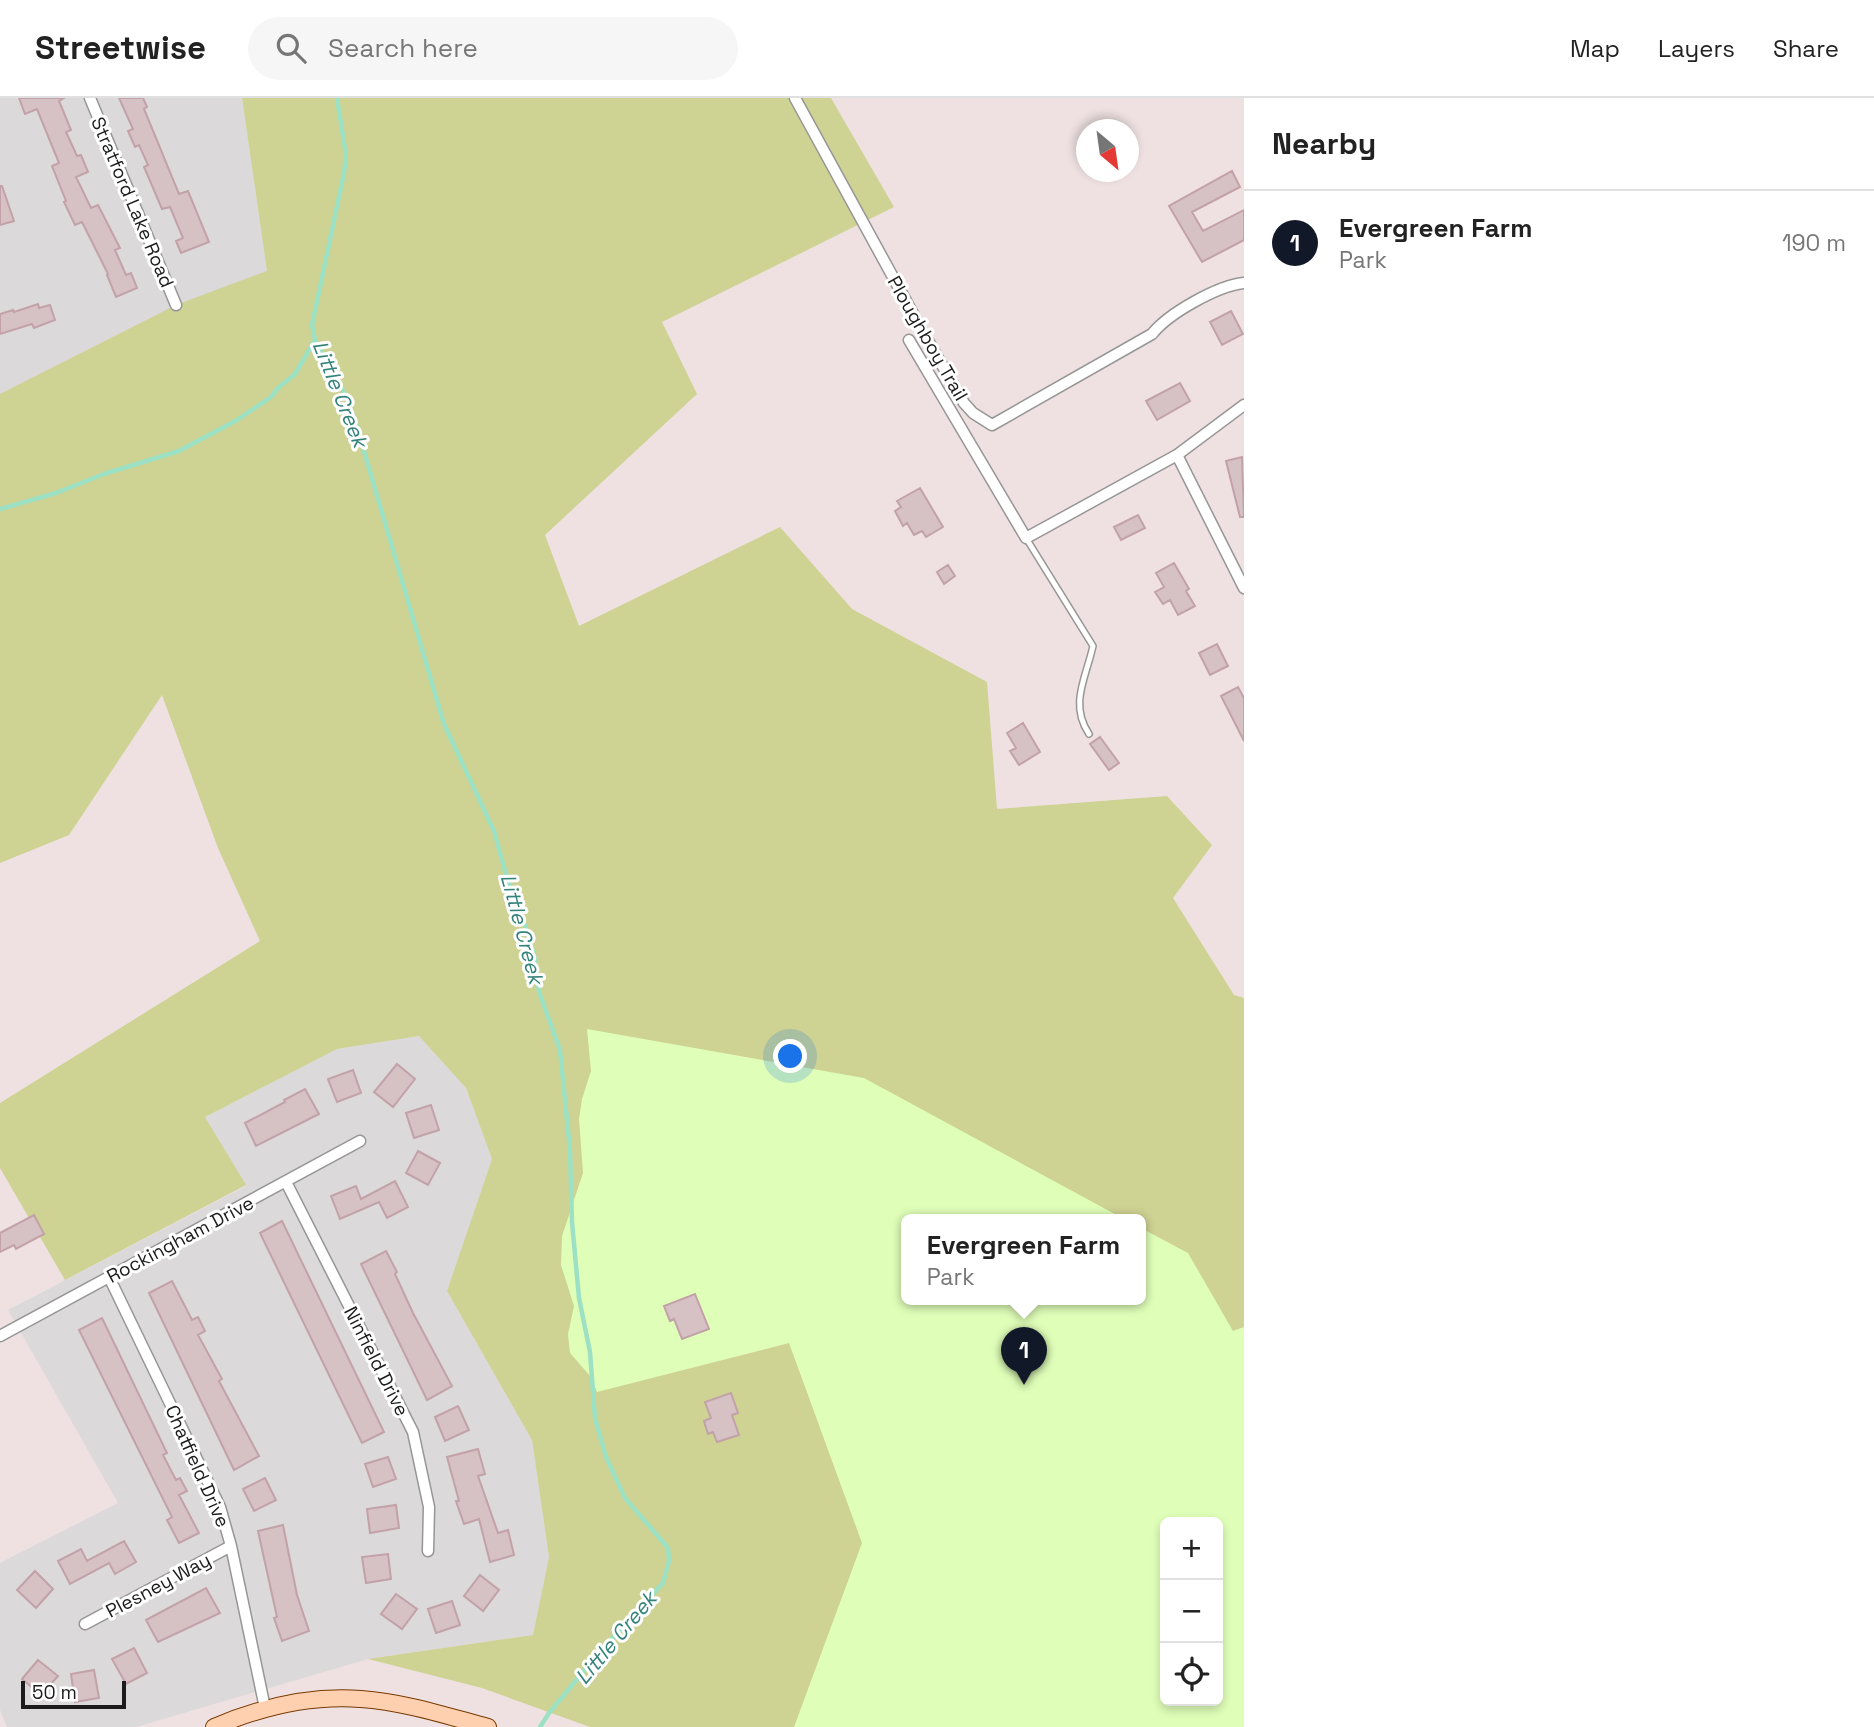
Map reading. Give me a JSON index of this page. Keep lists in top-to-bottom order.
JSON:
{
  "streets": {
    "street": [
      "Stratford Lake Road",
      "Ploughboy Trail",
      "Rockingham Drive",
      "Ninfield Drive",
      "Chatfield Drive",
      "Plesney Way"
    ]
  },
  "crossings": [
    ["Rockingham Drive", "Ninfield Drive"],
    ["Rockingham Drive", "Chatfield Drive"],
    ["Chatfield Drive", "Plesney Way"]
  ],
  "water": ["Little Creek"],
  "scale_bar": "50 m",
  "north": "bottom right",
  "page": {
    "header": "Streetwise",
    "search": "Search here",
    "nav": ["Map", "Layers", "Share"],
    "heading": "Nearby",
    "list": [
      {
        "mark": "1",
        "name": "Evergreen Farm",
        "note": "Park",
        "value": "190 m"
      }
    ],
    "popup": ["Evergreen Farm", "Park"],
    "pins": "1",
    "map_buttons": ["+", "−"],
    "scale": "50 m"
  }
}
